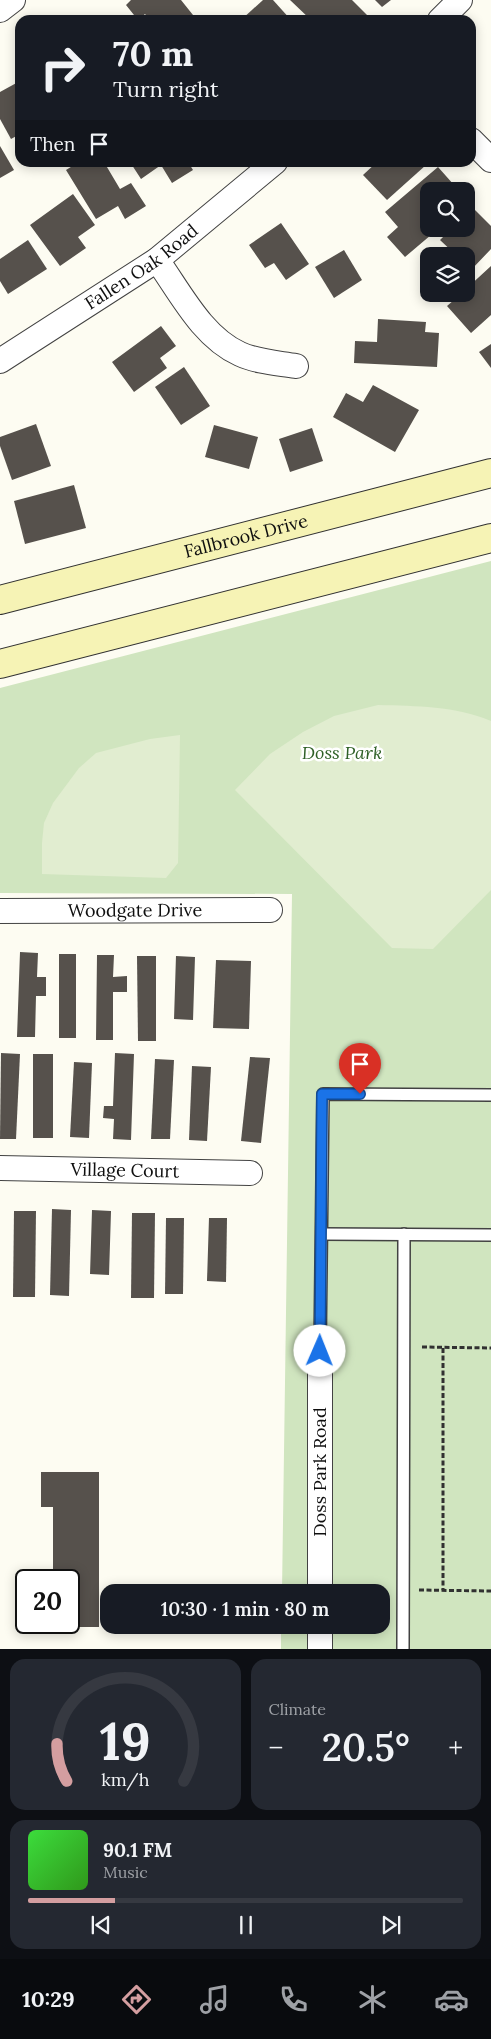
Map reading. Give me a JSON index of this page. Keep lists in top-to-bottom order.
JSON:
{
  "streets": {
    "main road": ["Fallbrook Drive"],
    "street": [
      "Fallen Oak Road",
      "Woodgate Drive",
      "Village Court",
      "Doss Park Road"
    ]
  },
  "parks": ["Doss Park"],
  "page": {
    "turn": ["70 m", "Turn right"],
    "then": "Then",
    "limit": "20",
    "trip": "10:30 · 1 min · 80 m",
    "tile": "Climate",
    "heat": ["−", "20.5°", "+"],
    "song": ["90.1 FM", "Music"],
    "tabs": "10:29",
    "gauge": ["19", "km/h"]
  }
}
